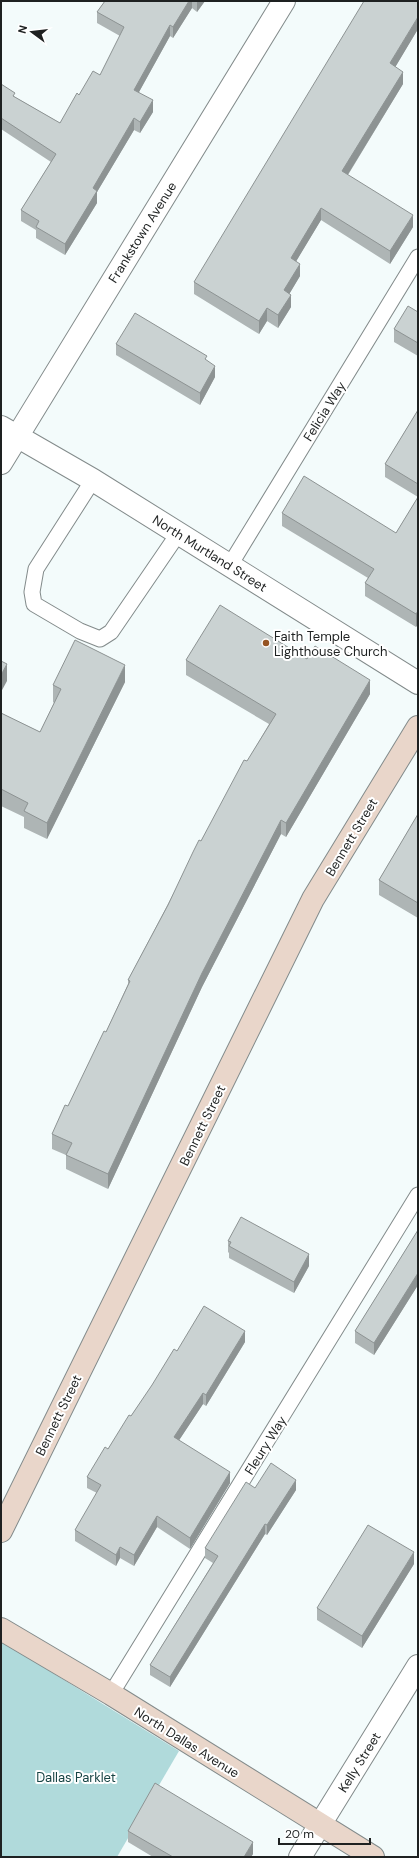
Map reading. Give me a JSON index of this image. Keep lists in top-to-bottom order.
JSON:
{
  "streets": {
    "main road": ["Bennett Street", "North Dallas Avenue"],
    "street": ["Frankstown Avenue", "North Murtland Street", "Kelly Street"],
    "lane": ["Felicia Way", "Fleury Way"]
  },
  "crossings": [
    ["Frankstown Avenue", "North Murtland Street"],
    ["Felicia Way", "North Murtland Street"],
    ["Fleury Way", "North Dallas Avenue"],
    ["North Dallas Avenue", "Kelly Street"]
  ],
  "parks": ["Dallas Parklet"],
  "places": ["Faith Temple Lighthouse Church"],
  "scale_bar": "20 m",
  "north": "left"
}
